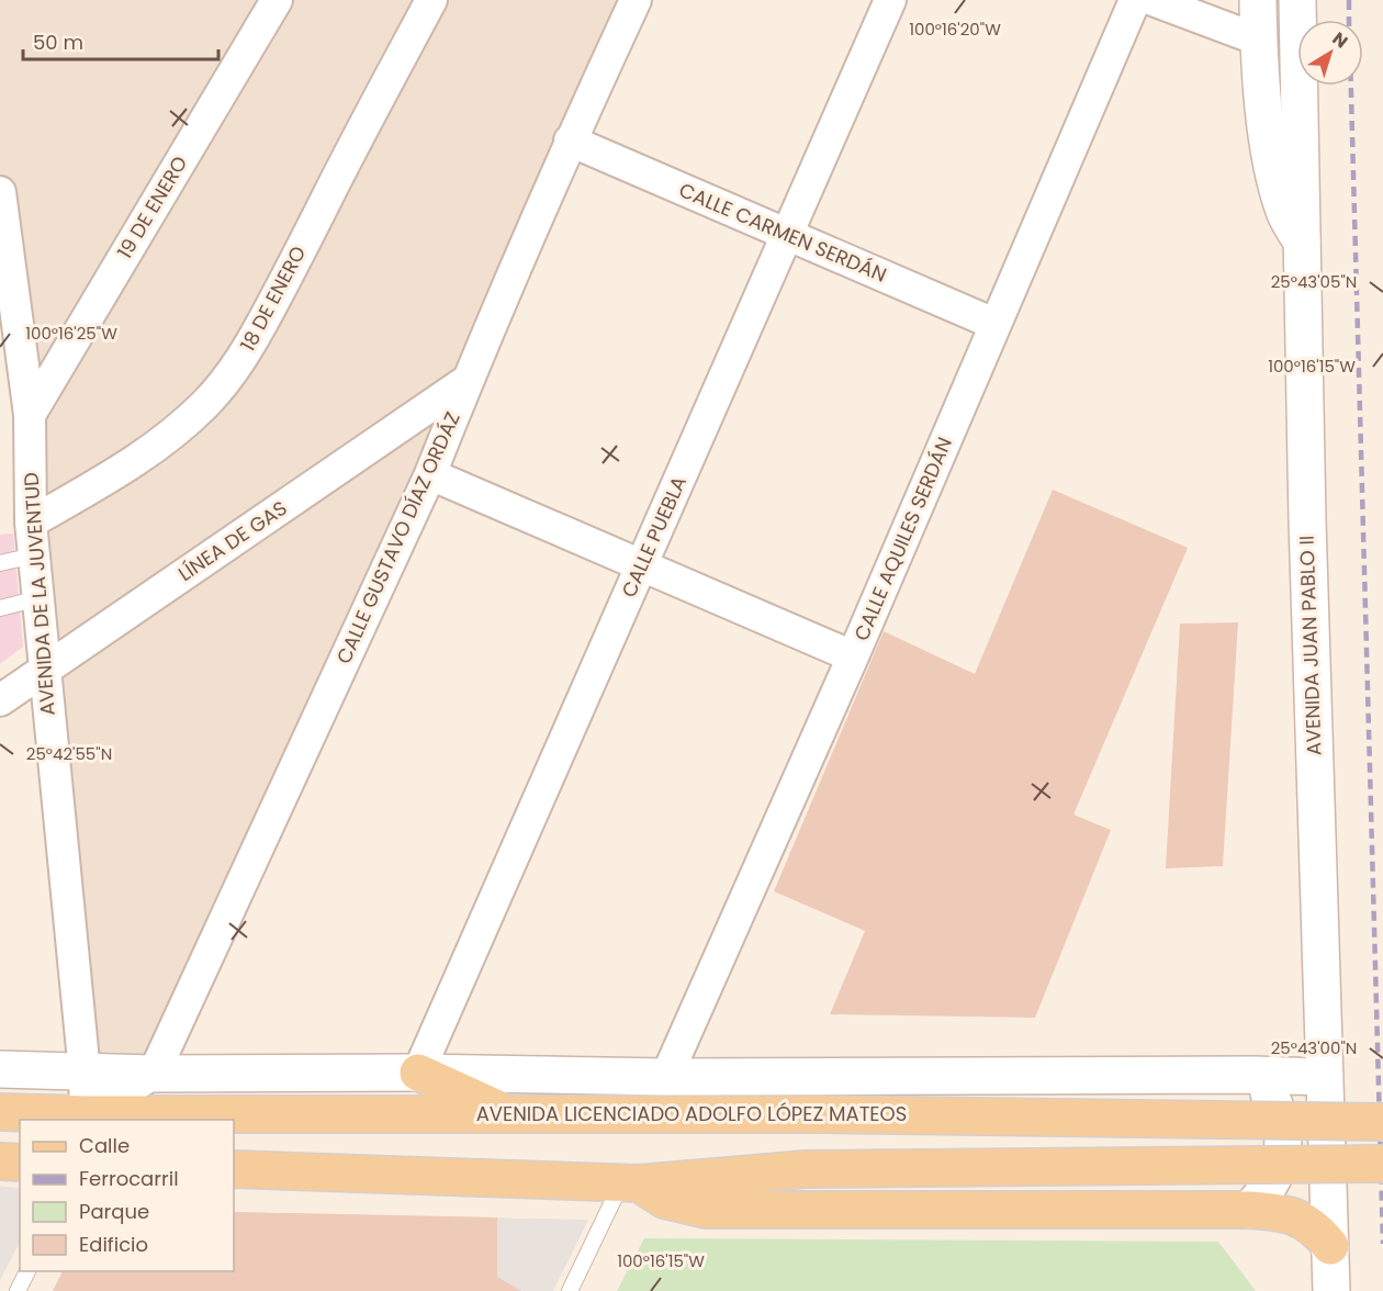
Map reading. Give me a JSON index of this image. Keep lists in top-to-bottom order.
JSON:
{
  "streets": {
    "main road": ["AVENIDA LICENCIADO ADOLFO LÓPEZ MATEOS"],
    "street": [
      "19 DE ENERO",
      "CALLE CARMEN SERDÁN",
      "18 DE ENERO",
      "CALLE PUEBLA",
      "CALLE GUSTAVO DÍAZ ORDÁZ",
      "CALLE AQUILES SERDÁN",
      "LÍNEA DE GAS",
      "AVENIDA DE LA JUVENTUD",
      "AVENIDA JUAN PABLO II"
    ]
  },
  "crossings": [
    ["19 DE ENERO", "AVENIDA DE LA JUVENTUD"],
    ["CALLE CARMEN SERDÁN", "CALLE PUEBLA"],
    ["CALLE CARMEN SERDÁN", "CALLE GUSTAVO DÍAZ ORDÁZ"],
    ["CALLE CARMEN SERDÁN", "CALLE AQUILES SERDÁN"],
    ["18 DE ENERO", "AVENIDA DE LA JUVENTUD"],
    ["CALLE GUSTAVO DÍAZ ORDÁZ", "LÍNEA DE GAS"],
    ["LÍNEA DE GAS", "AVENIDA DE LA JUVENTUD"],
    ["AVENIDA DE LA JUVENTUD", "AVENIDA LICENCIADO ADOLFO LÓPEZ MATEOS"]
  ],
  "legend": [
    "Calle",
    "Ferrocarril",
    "Parque",
    "Edificio"
  ],
  "scale_bar": "50 m",
  "north": "top right",
  "coordinates": [
    "100°16'20\"W",
    "25°43'05\"N",
    "100°16'25\"W",
    "100°16'15\"W",
    "25°42'55\"N",
    "25°43'00\"N"
  ]
}
